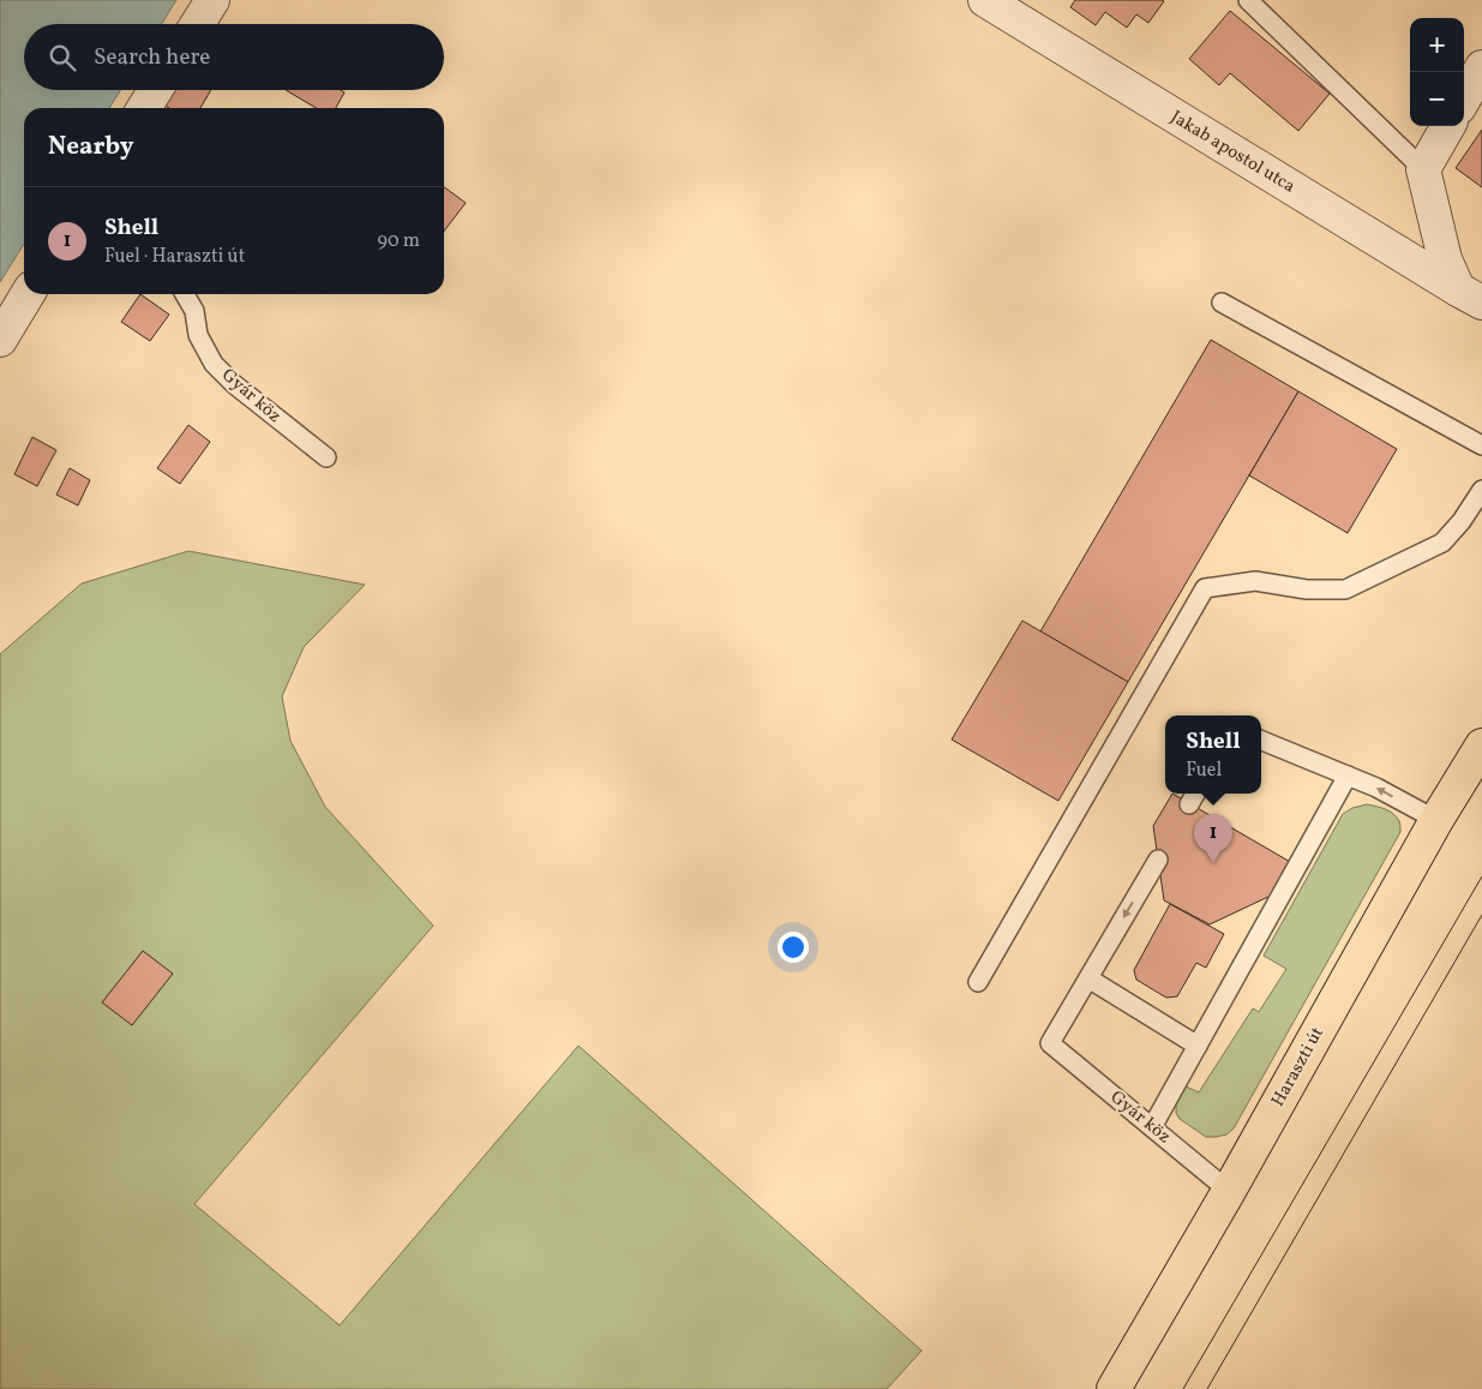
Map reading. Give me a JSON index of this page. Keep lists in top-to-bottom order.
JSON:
{
  "streets": {
    "main road": ["Haraszti út"],
    "street": ["Jakab apostol utca"],
    "lane": ["Gyár köz"]
  },
  "crossings": [
    ["Gyár köz", "Haraszti út"]
  ],
  "page": {
    "map_buttons": ["+", "−"],
    "search": "Search here",
    "heading": "Nearby",
    "list": [
      {
        "mark": "1",
        "name": "Shell",
        "note": "Fuel · Haraszti út",
        "value": "90 m"
      }
    ],
    "popup": ["Shell", "Fuel"],
    "pins": "1"
  }
}
